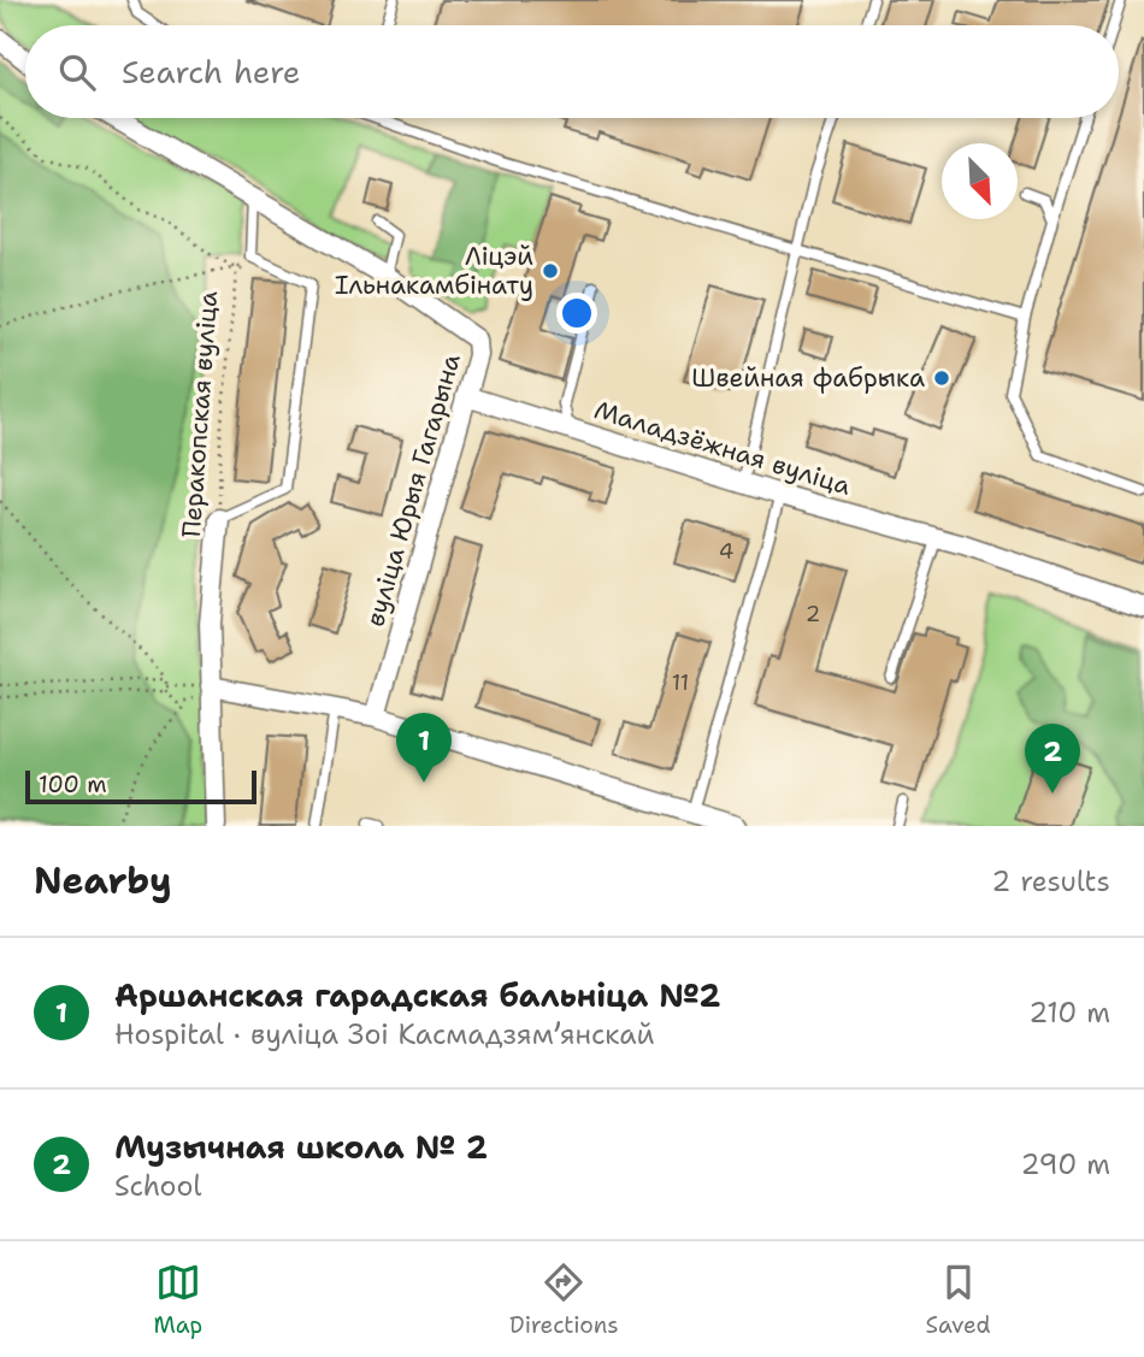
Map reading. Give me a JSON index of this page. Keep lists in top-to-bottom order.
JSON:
{
  "streets": {
    "street": ["Перакопская вуліца", "Маладзёжная вуліца", "вуліца Юрыя Гагарына"]
  },
  "crossings": [
    ["Маладзёжная вуліца", "вуліца Юрыя Гагарына"]
  ],
  "places": ["Ліцэй Ільнакамбінату", "Швейная фабрыка"],
  "house_numbers": ["4", "2", "11"],
  "scale_bar": "100 m",
  "north": "bottom right",
  "page": {
    "search": "Search here",
    "pins": ["1", "2"],
    "scale": "100 m",
    "heading": ["Nearby", "2 results"],
    "list": [
      {
        "mark": "1",
        "name": "Аршанская гарадская бальніца №2",
        "note": "Hospital · вуліца Зоі Касмадзямʼянскай",
        "value": "210 m"
      },
      {
        "mark": "2",
        "name": "Музычная школа № 2",
        "note": "School",
        "value": "290 m"
      }
    ],
    "nav": ["Map", "Directions", "Saved"]
  }
}
